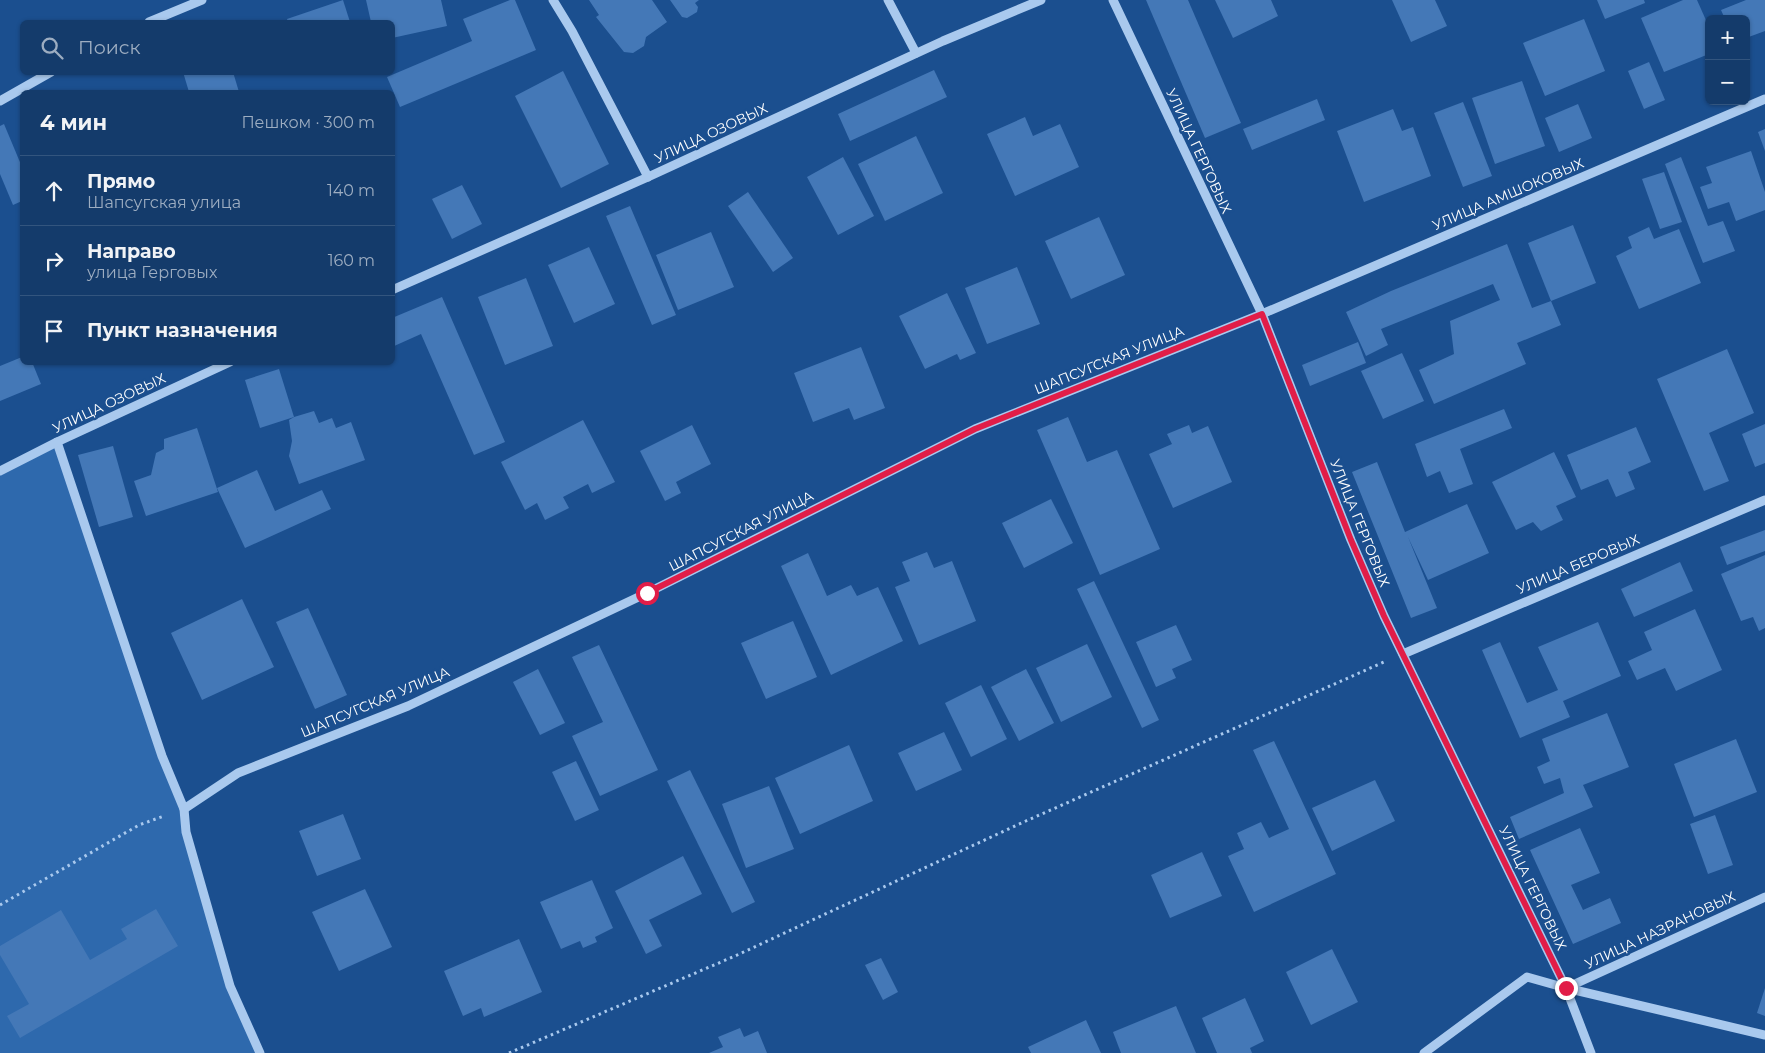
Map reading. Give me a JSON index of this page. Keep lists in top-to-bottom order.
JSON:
{
  "streets": {
    "street": [
      "УЛИЦА ОЗОВЫХ",
      "УЛИЦА ГЕРГОВЫХ",
      "УЛИЦА АМШОКОВЫХ",
      "ШАПСУГСКАЯ УЛИЦА",
      "УЛИЦА БЕРОВЫХ",
      "УЛИЦА НАЗРАНОВЫХ"
    ]
  },
  "crossings": [
    ["УЛИЦА ГЕРГОВЫХ", "УЛИЦА АМШОКОВЫХ"],
    ["УЛИЦА ГЕРГОВЫХ", "ШАПСУГСКАЯ УЛИЦА"],
    ["УЛИЦА ГЕРГОВЫХ", "УЛИЦА БЕРОВЫХ"],
    ["УЛИЦА ГЕРГОВЫХ", "УЛИЦА НАЗРАНОВЫХ"],
    ["УЛИЦА АМШОКОВЫХ", "ШАПСУГСКАЯ УЛИЦА"]
  ],
  "page": {
    "map_buttons": ["+", "−"],
    "search": "Поиск",
    "heading": ["4 мин", "Пешком · 300 m"],
    "list": [
      ["Прямо", "Шапсугская улица", "140 m"],
      ["Направо", "улица Герговых", "160 m"],
      "Пункт назначения"
    ]
  }
}
